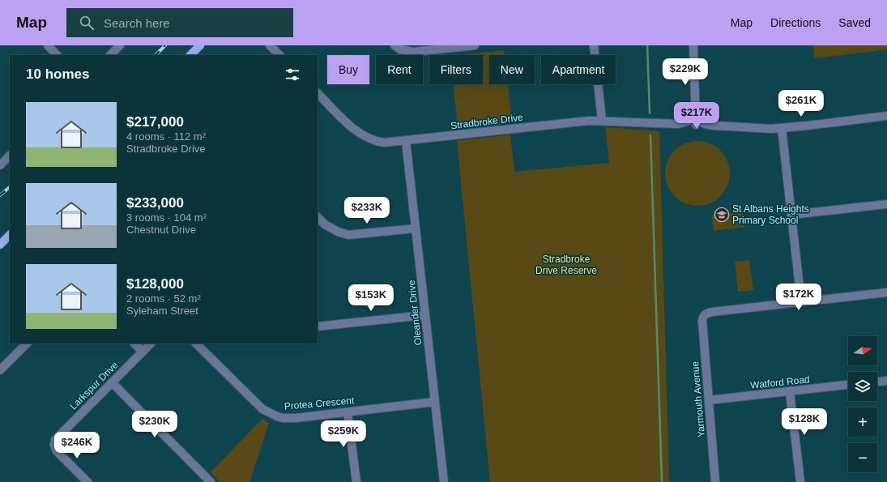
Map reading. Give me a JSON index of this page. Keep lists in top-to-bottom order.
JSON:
{
  "streets": {
    "street": [
      "Stradbroke Drive",
      "Oleander Drive",
      "Watford Road",
      "Larkspur Drive",
      "Yarmouth Avenue",
      "Protea Crescent"
    ]
  },
  "crossings": [
    ["Stradbroke Drive", "Oleander Drive"],
    ["Oleander Drive", "Protea Crescent"],
    ["Watford Road", "Yarmouth Avenue"]
  ],
  "parks": ["Stradbroke Drive Reserve"],
  "places": {
    "school or university": ["St Albans Heights Primary School"]
  },
  "north": "right",
  "page": {
    "header": "Map",
    "search": "Search here",
    "nav": ["Map", "Directions", "Saved"],
    "chip": [
      "Buy",
      "Rent",
      "Filters",
      "New",
      "Apartment"
    ],
    "heading": "10 homes",
    "price": [
      "$229K",
      "$261K",
      "$217K",
      "$233K",
      "$172K",
      "$153K",
      "$128K",
      "$230K",
      "$259K",
      "$246K"
    ],
    "list": [
      {
        "name": "$217,000",
        "note": "4 rooms · 112 m² · Stradbroke Drive"
      },
      {
        "name": "$233,000",
        "note": "3 rooms · 104 m² · Chestnut Drive"
      },
      {
        "name": "$128,000",
        "note": "2 rooms · 52 m² · Syleham Street"
      }
    ],
    "map_buttons": ["+", "−"]
  }
}
